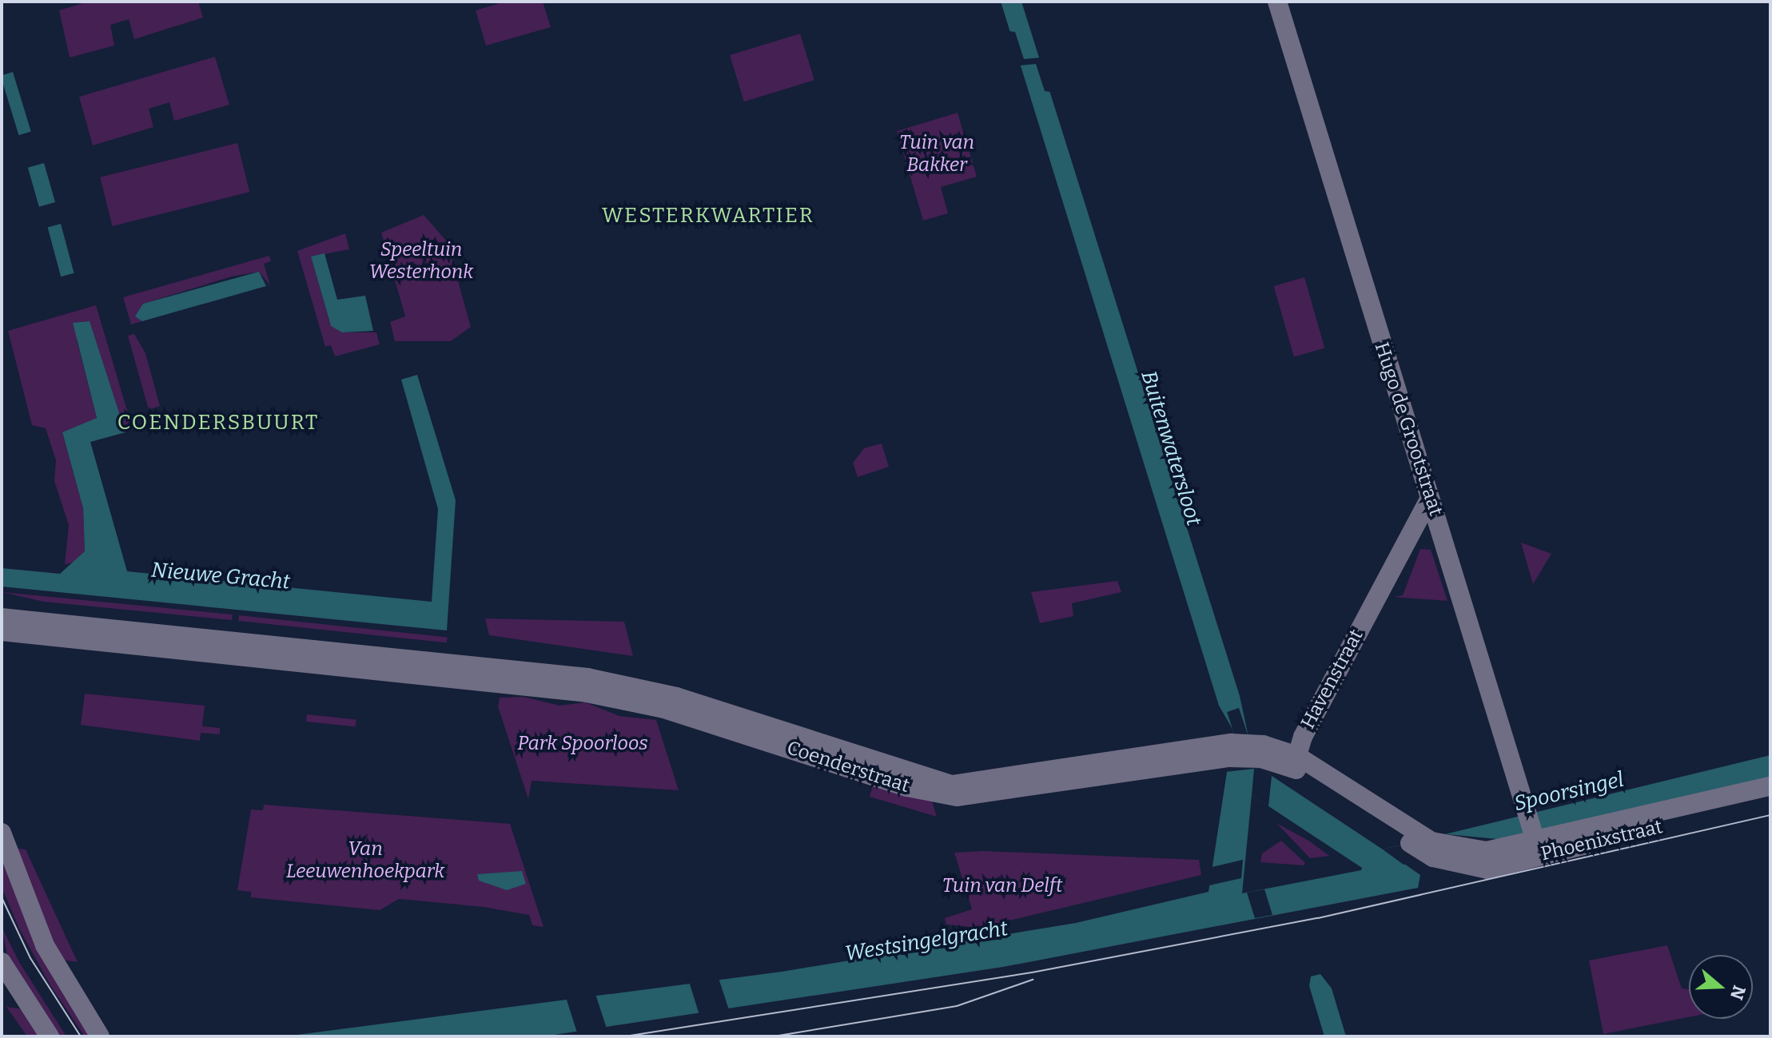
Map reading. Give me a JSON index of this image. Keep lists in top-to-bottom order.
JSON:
{
  "streets": {
    "street": [
      "Hugo de Grootstraat",
      "Havenstraat",
      "Coenderstraat",
      "Phoenixstraat"
    ]
  },
  "crossings": [
    ["Hugo de Grootstraat", "Havenstraat"],
    ["Hugo de Grootstraat", "Phoenixstraat"],
    ["Havenstraat", "Coenderstraat"]
  ],
  "districts": ["WESTERKWARTIER", "COENDERSBUURT"],
  "water": [
    "Buitenwatersloot",
    "Nieuwe Gracht",
    "Spoorsingel",
    "Westsingelgracht"
  ],
  "parks": [
    "Tuin van Bakker",
    "Speeltuin Westerhonk",
    "Park Spoorloos",
    "Van Leeuwenhoekpark",
    "Tuin van Delft"
  ],
  "north": "right"
}
